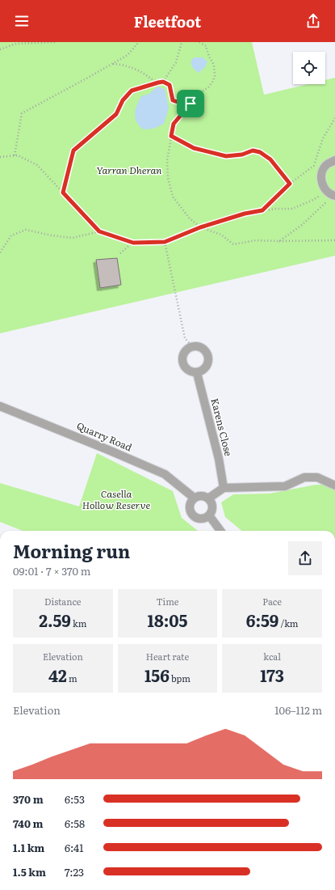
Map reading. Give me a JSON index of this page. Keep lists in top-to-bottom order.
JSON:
{
  "streets": {
    "street": ["Karens Close", "Quarry Road"]
  },
  "parks": ["Yarran Dheran", "Casella Hollow Reserve"],
  "page": {
    "header": "Fleetfoot",
    "heading": ["Morning run", "09:01 · 7 × 370 m"],
    "stats": [
      ["Distance", "2.59 km"],
      ["Time", "18:05"],
      ["Pace", "6:59 /km"],
      ["Elevation", "42 m"],
      ["Heart rate", "156 bpm"],
      ["kcal", "173"]
    ],
    "chart": ["Elevation", "106–112 m"],
    "list": [
      {
        "name": "370 m",
        "note": "6:53"
      },
      {
        "name": "740 m",
        "note": "6:58"
      },
      {
        "name": "1.1 km",
        "note": "6:41"
      },
      {
        "name": "1.5 km",
        "note": "7:23"
      }
    ]
  }
}
